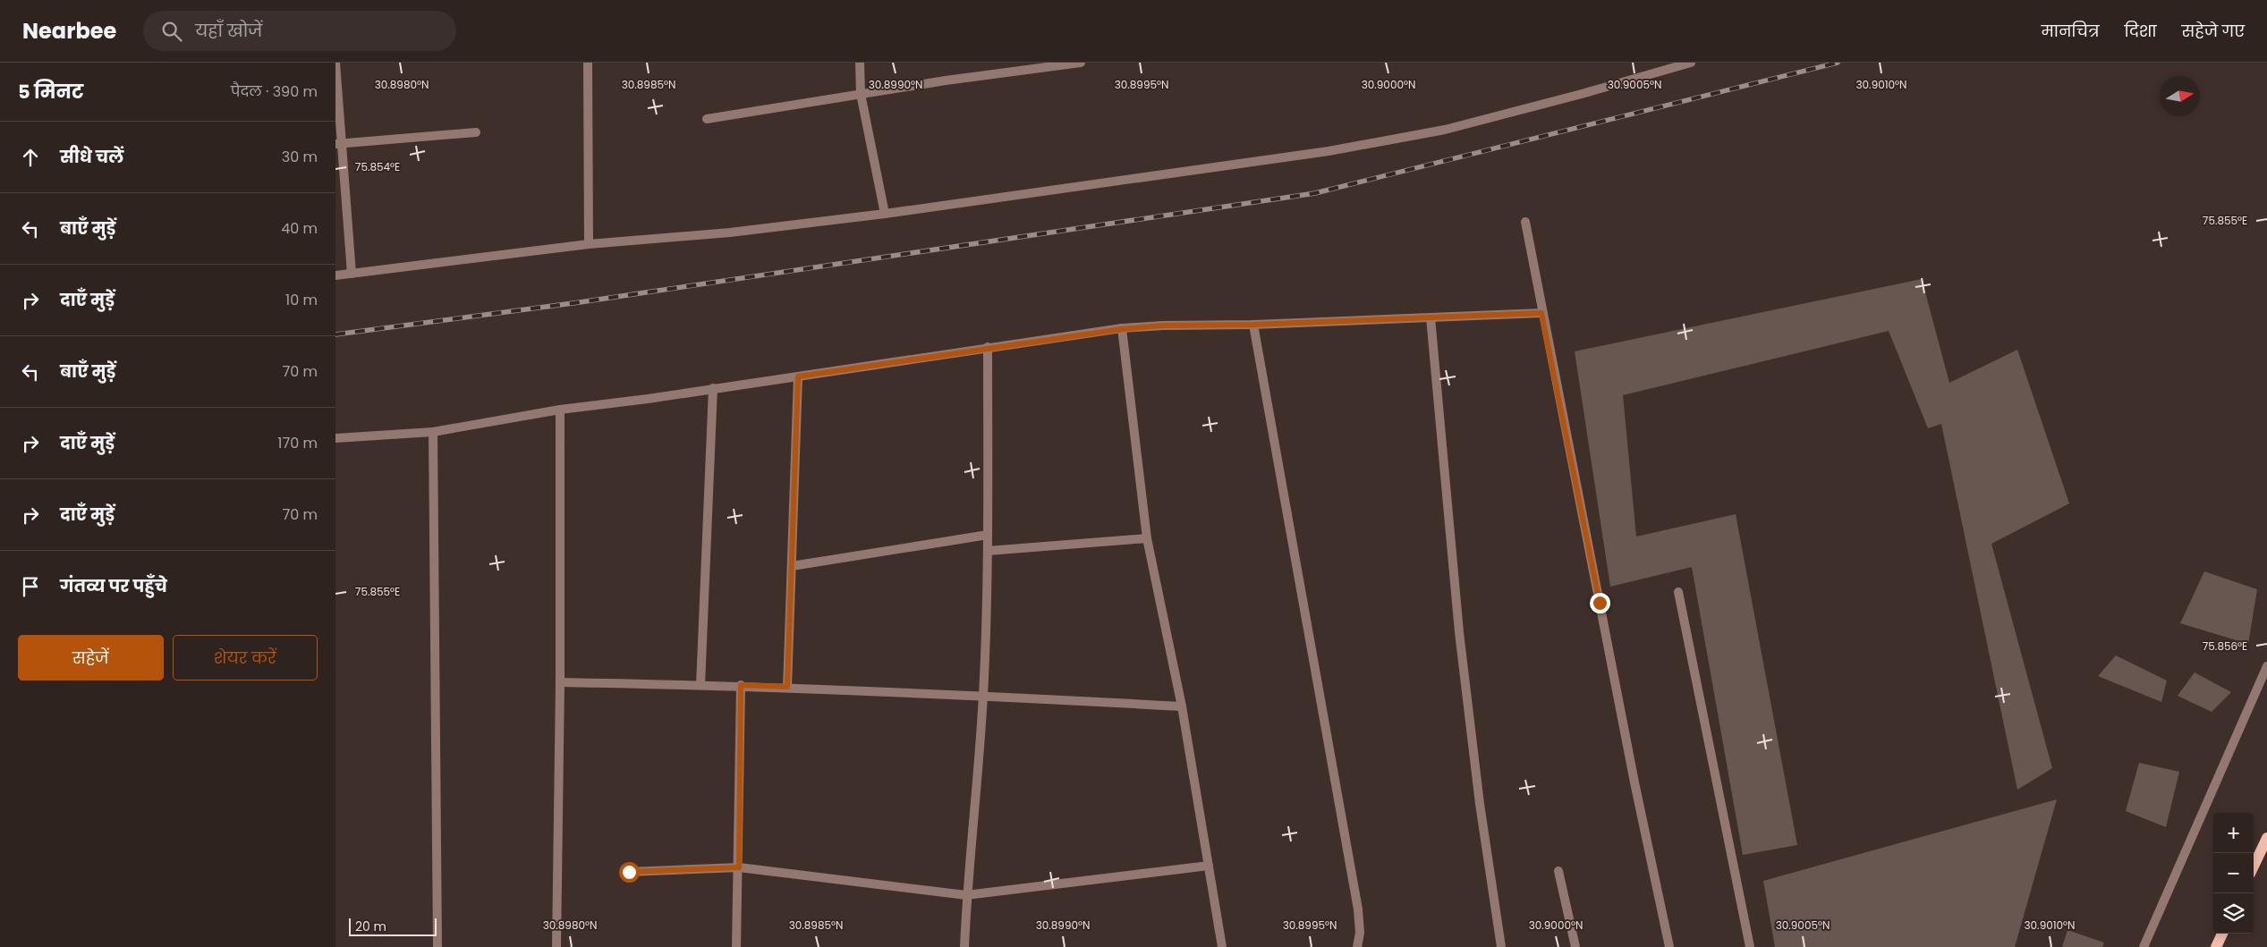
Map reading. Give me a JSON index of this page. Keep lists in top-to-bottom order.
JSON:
{
  "scale_bar": "20 m",
  "north": "right",
  "page": {
    "header": "Nearbee",
    "search": "यहाँ खोजें",
    "nav": ["मानचित्र", "दिशा", "सहेजे गए"],
    "heading": ["5 मिनट", "पैदल · 390 m"],
    "list": [
      ["सीधे चलें", "30 m"],
      ["बाएँ मुड़ें", "40 m"],
      ["दाएँ मुड़ें", "10 m"],
      ["बाएँ मुड़ें", "70 m"],
      ["दाएँ मुड़ें", "170 m"],
      ["दाएँ मुड़ें", "70 m"],
      "गंतव्य पर पहुँचे"
    ],
    "buttons": ["सहेजें", "शेयर करें"],
    "map_buttons": ["+", "−"],
    "scale": "20 m"
  },
  "coordinates": [
    "30.8980°N",
    "30.8985°N",
    "30.8990°N",
    "30.8995°N",
    "30.9000°N",
    "30.9005°N",
    "30.9010°N",
    "75.854°E",
    "75.855°E",
    "75.856°E"
  ]
}
